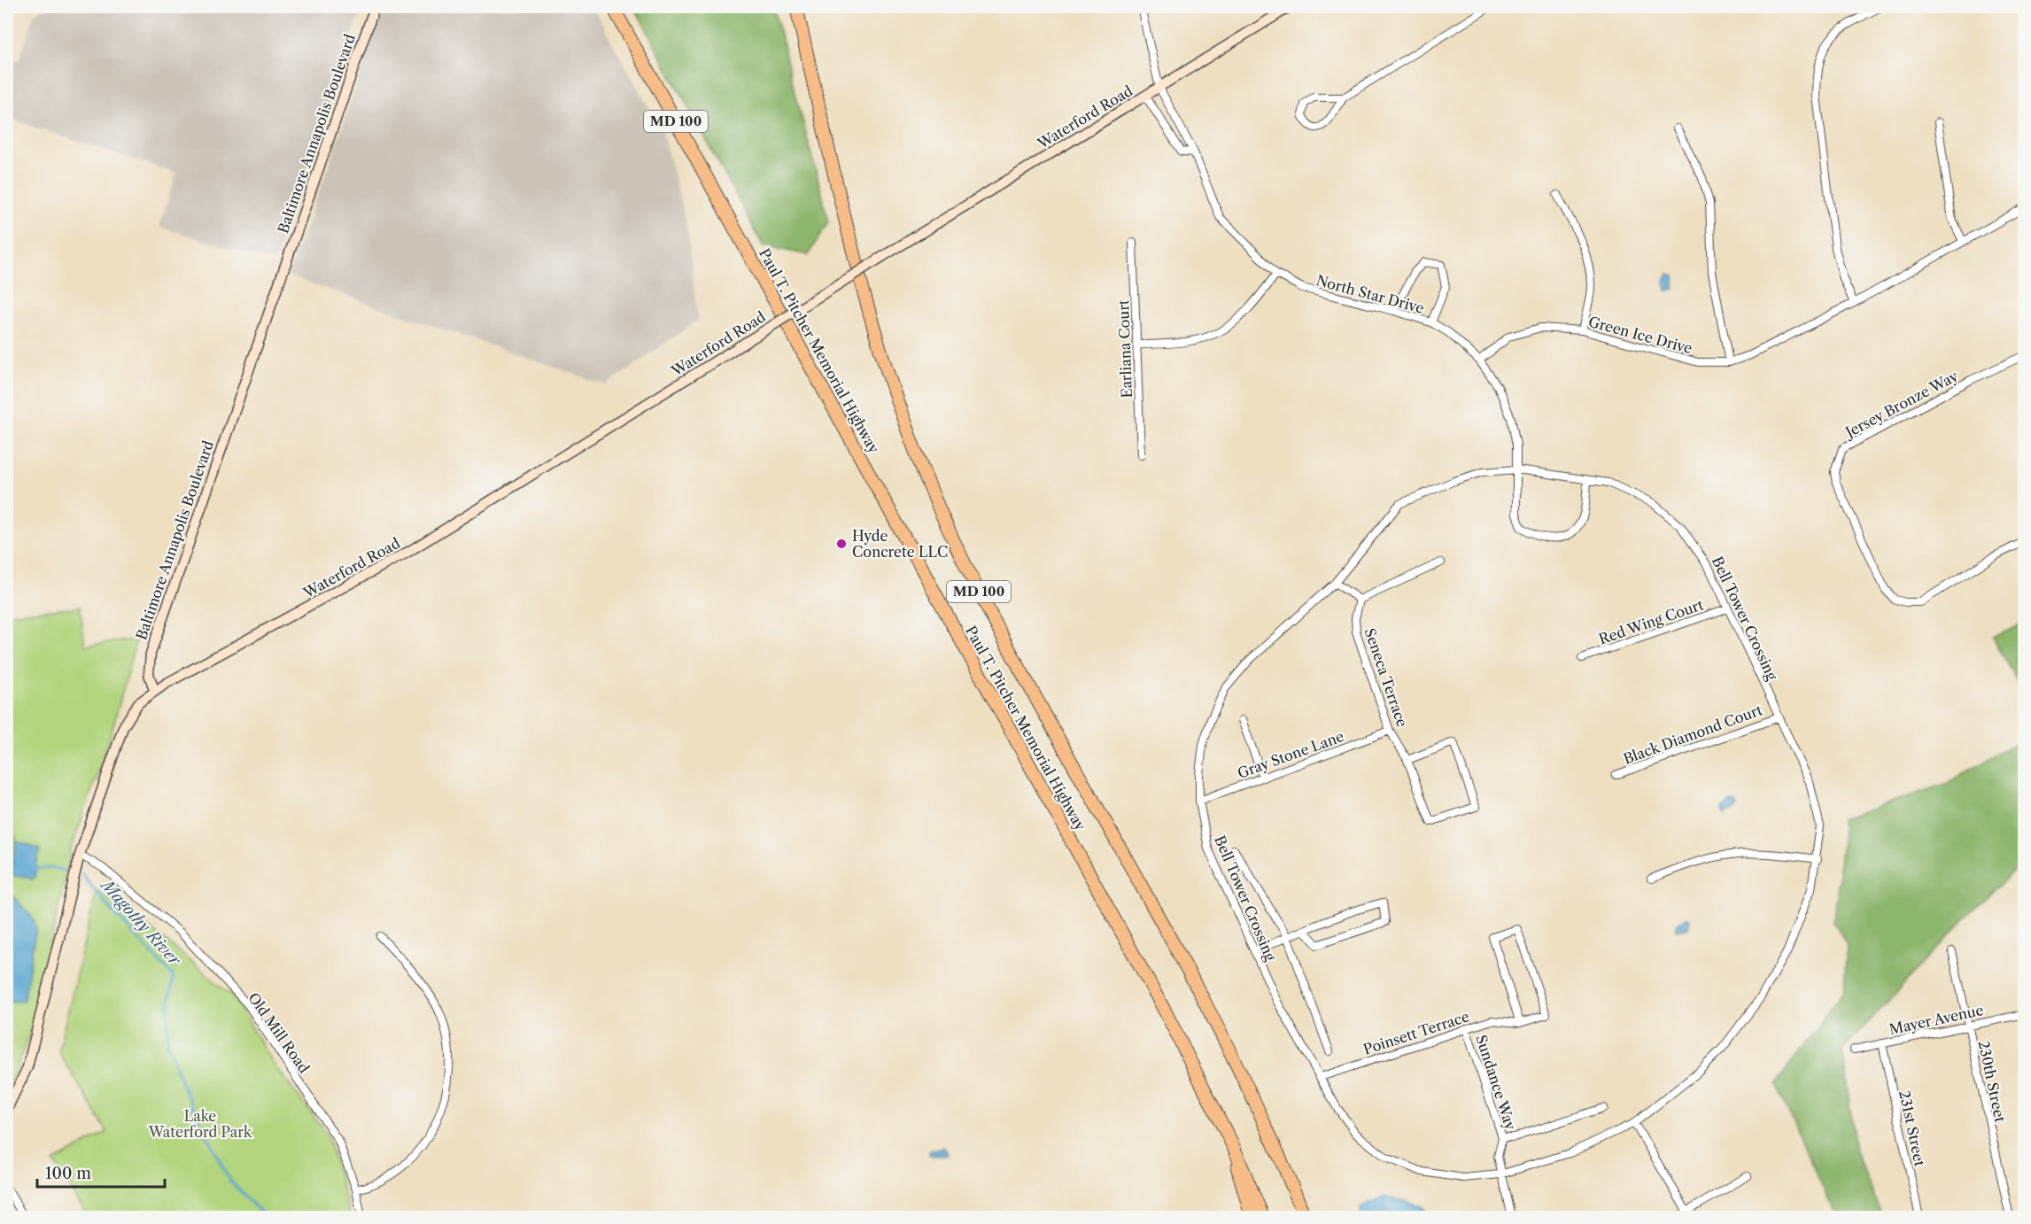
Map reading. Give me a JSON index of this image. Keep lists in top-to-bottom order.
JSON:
{
  "streets": {
    "highway": ["MD 100", "Paul T. Pitcher Memorial Highway"],
    "main road": ["Waterford Road", "Baltimore Annapolis Boulevard"],
    "street": [
      "North Star Drive",
      "Green Ice Drive",
      "Earliana Court",
      "Jersey Bronze Way",
      "Bell Tower Crossing",
      "Red Wing Court",
      "Seneca Terrace",
      "Black Diamond Court",
      "Gray Stone Lane",
      "Mayer Avenue",
      "Old Mill Road",
      "Poinsett Terrace",
      "230th Street",
      "Sundance Way",
      "231st Street"
    ]
  },
  "crossings": [
    ["Waterford Road", "Baltimore Annapolis Boulevard"],
    ["Waterford Road", "North Star Drive"],
    ["North Star Drive", "Green Ice Drive"],
    ["North Star Drive", "Bell Tower Crossing"],
    ["Bell Tower Crossing", "Red Wing Court"],
    ["Bell Tower Crossing", "Black Diamond Court"],
    ["Bell Tower Crossing", "Gray Stone Lane"],
    ["Bell Tower Crossing", "Poinsett Terrace"],
    ["Bell Tower Crossing", "Sundance Way"],
    ["Seneca Terrace", "Gray Stone Lane"],
    ["Mayer Avenue", "230th Street"],
    ["Mayer Avenue", "231st Street"],
    ["Poinsett Terrace", "Sundance Way"]
  ],
  "water": ["Magothy River"],
  "parks": ["Lake Waterford Park"],
  "places": ["Hyde Concrete LLC"],
  "scale_bar": "100 m"
}
